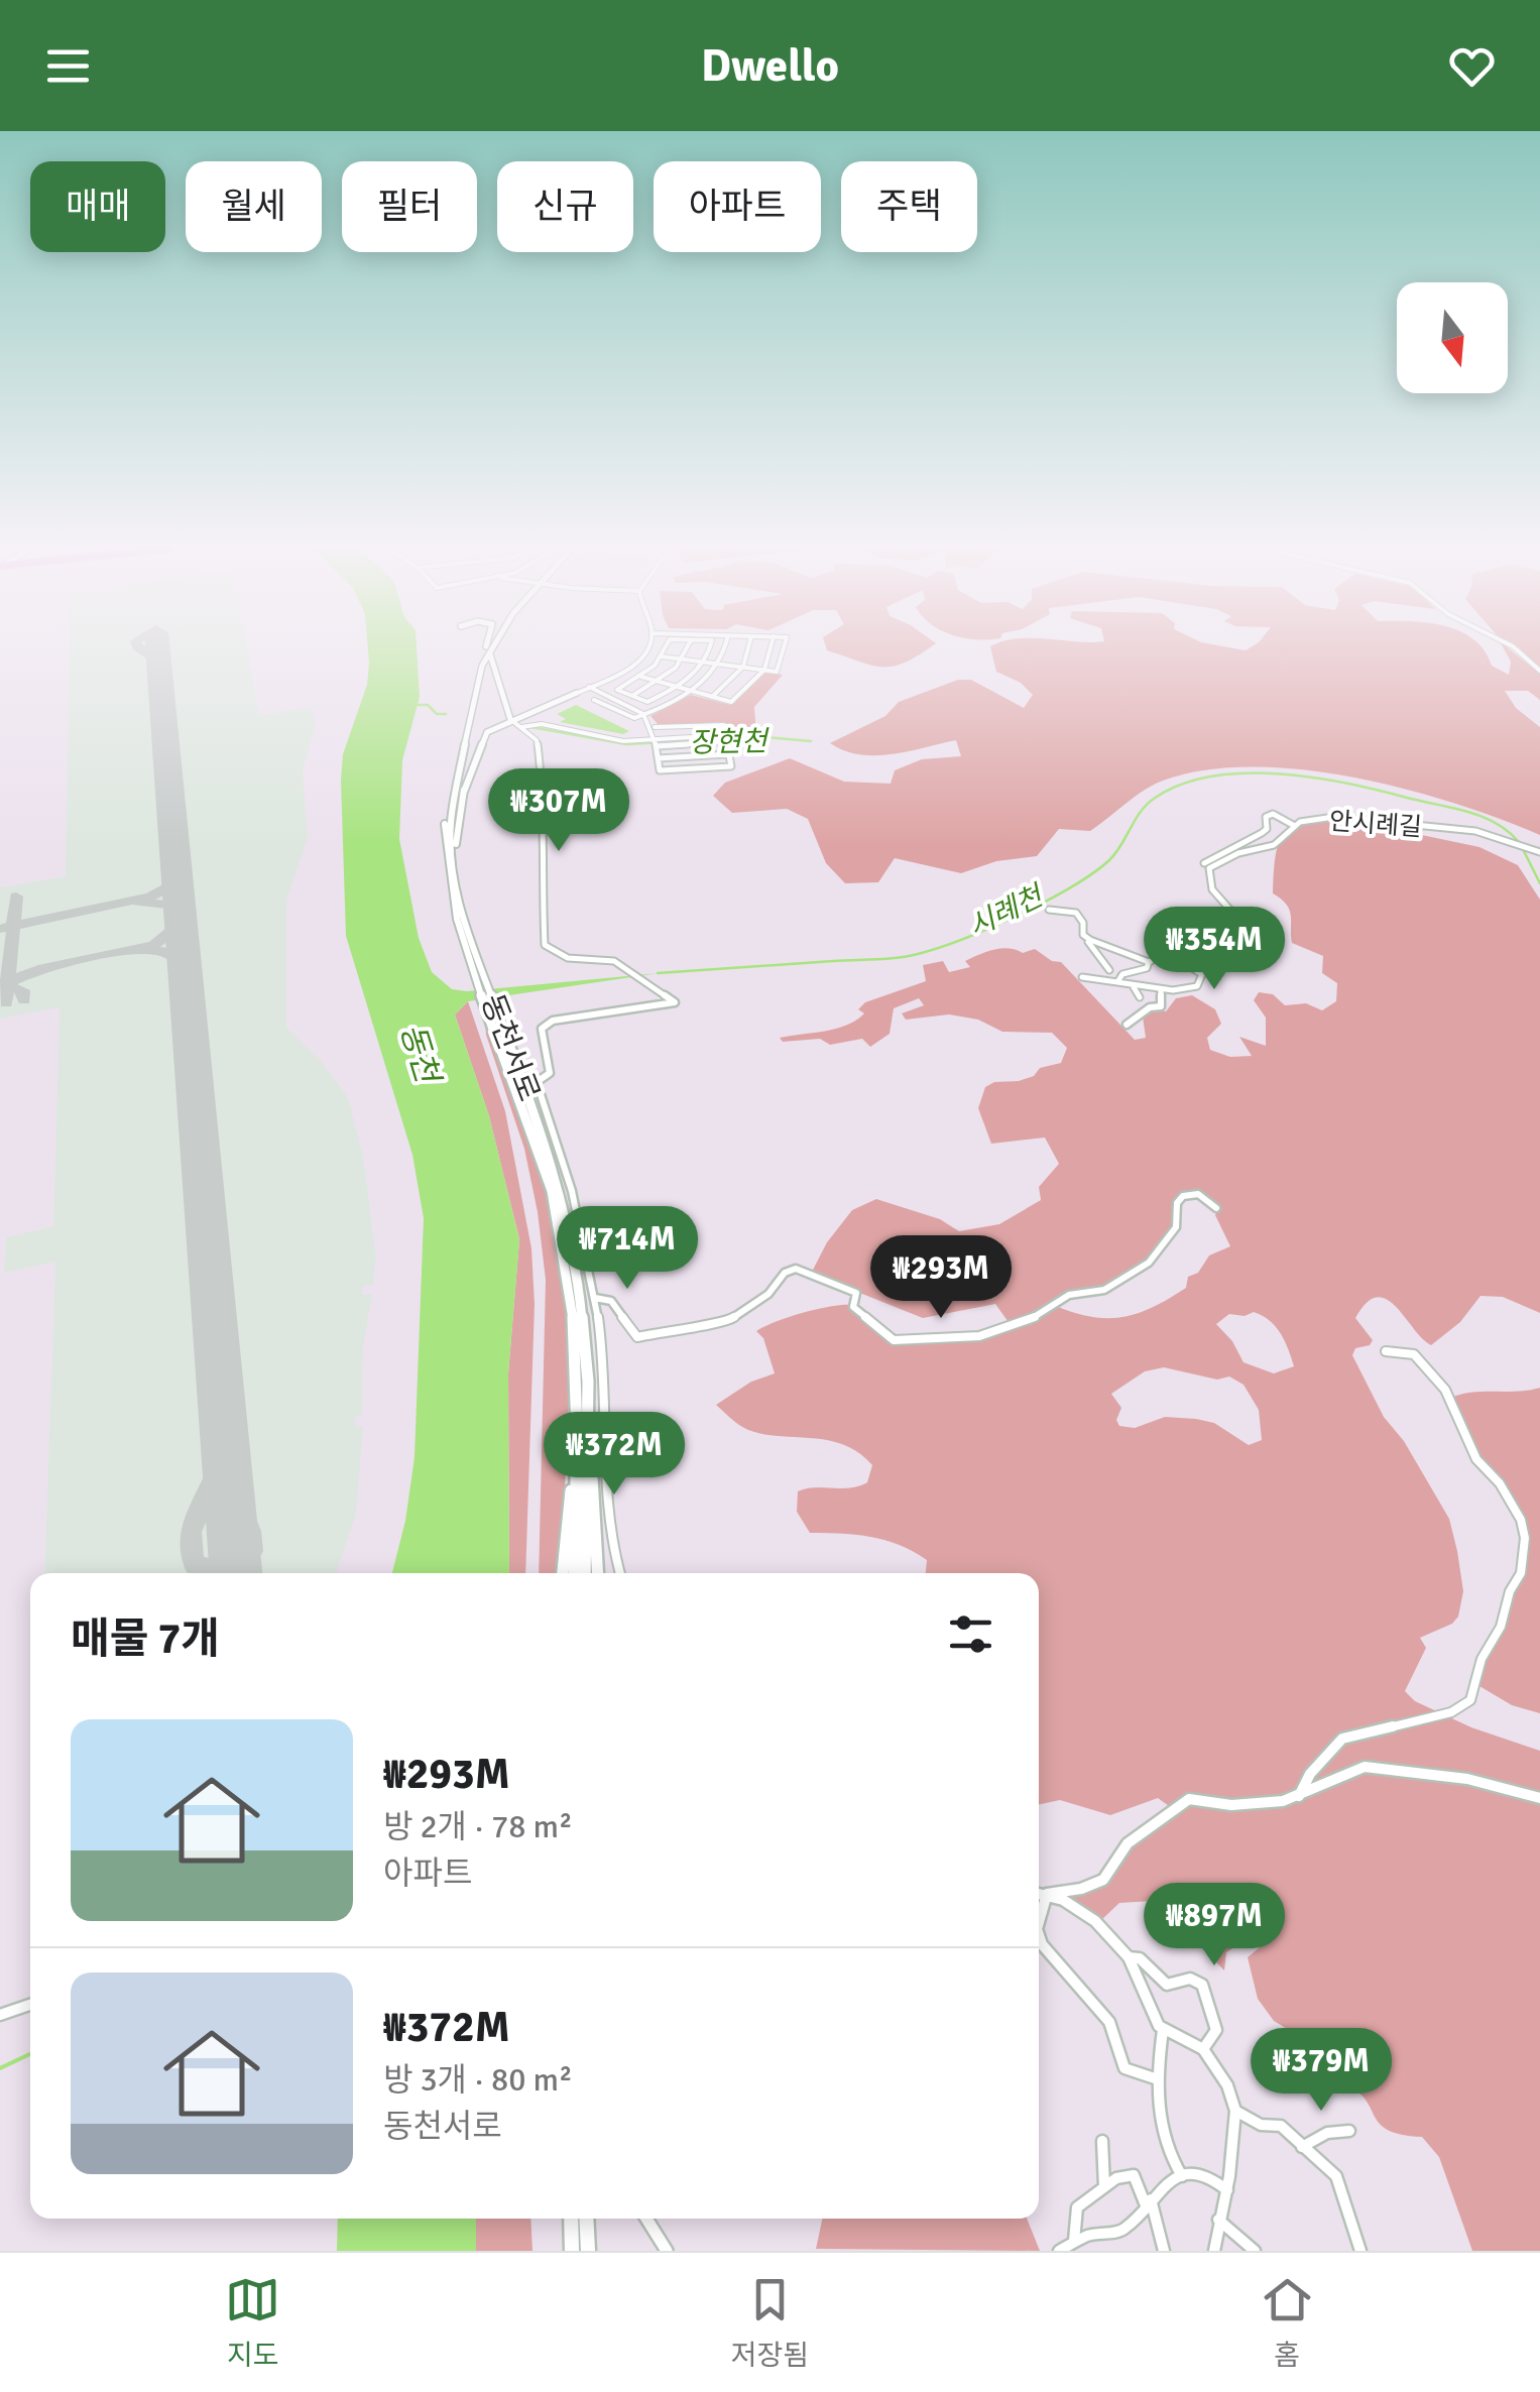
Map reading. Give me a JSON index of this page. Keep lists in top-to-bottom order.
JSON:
{
  "streets": {
    "main road": ["동천서로"],
    "street": ["안시례길"]
  },
  "water": ["장현천", "시례천", "동천"],
  "north": "bottom",
  "page": {
    "header": "Dwello",
    "chip": [
      "매매",
      "월세",
      "필터",
      "신규",
      "아파트",
      "주택"
    ],
    "price": [
      "₩307M",
      "₩354M",
      "₩714M",
      "₩293M",
      "₩372M",
      "₩897M",
      "₩379M"
    ],
    "heading": "매물 7개",
    "list": [
      {
        "name": "₩293M",
        "note": "방 2개 · 78 m² · 아파트"
      },
      {
        "name": "₩372M",
        "note": "방 3개 · 80 m² · 동천서로"
      }
    ],
    "tabs": ["지도", "저장됨", "홈"]
  }
}
